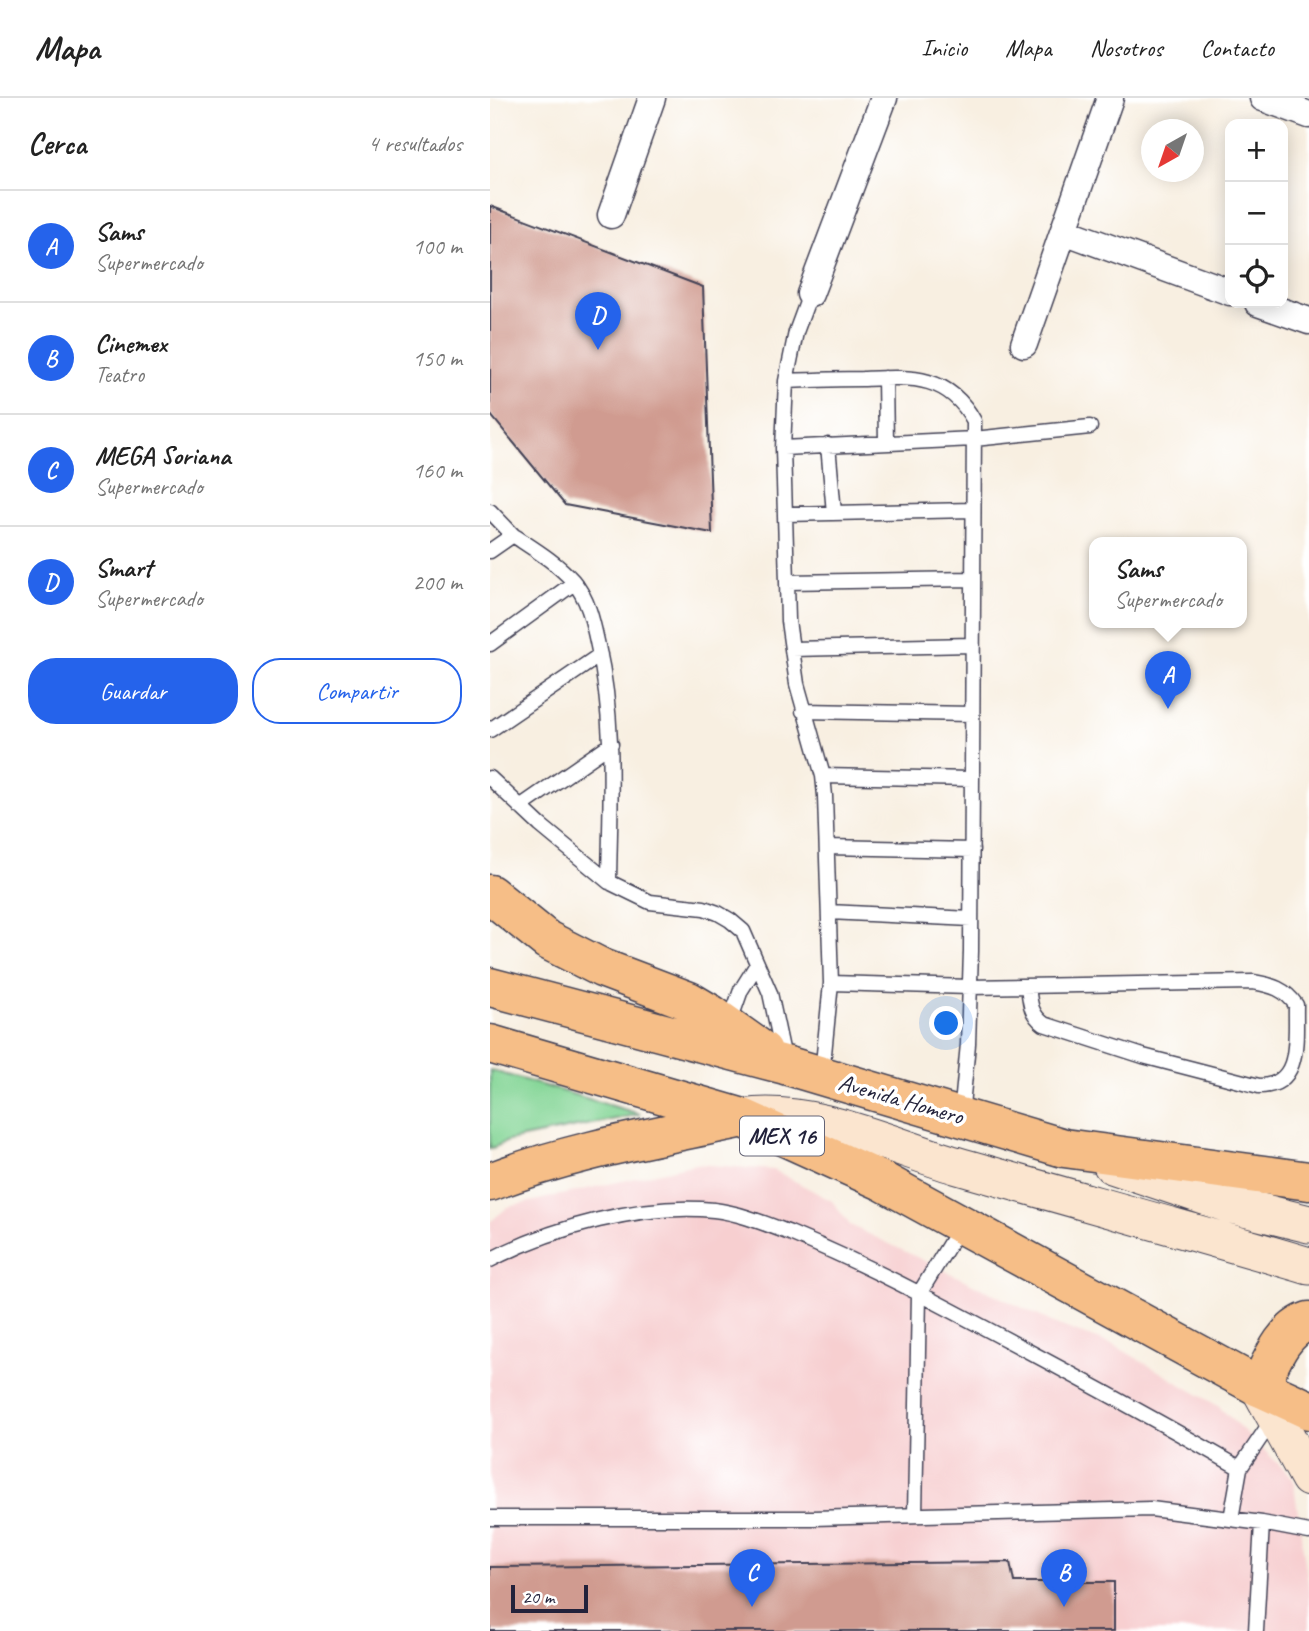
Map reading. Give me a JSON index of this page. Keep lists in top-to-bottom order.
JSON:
{
  "streets": {
    "main road": ["Avenida Homero", "MEX 16"]
  },
  "scale_bar": "20 m",
  "north": "bottom left",
  "page": {
    "header": "Mapa",
    "nav": [
      "Inicio",
      "Mapa",
      "Nosotros",
      "Contacto"
    ],
    "heading": ["Cerca", "4 resultados"],
    "map_buttons": ["+", "−"],
    "list": [
      {
        "mark": "A",
        "name": "Sams",
        "note": "Supermercado",
        "value": "100 m"
      },
      {
        "mark": "B",
        "name": "Cinemex",
        "note": "Teatro",
        "value": "150 m"
      },
      {
        "mark": "C",
        "name": "MEGA Soriana",
        "note": "Supermercado",
        "value": "160 m"
      },
      {
        "mark": "D",
        "name": "Smart",
        "note": "Supermercado",
        "value": "200 m"
      }
    ],
    "pins": [
      "D",
      "A",
      "B",
      "C"
    ],
    "popup": ["Sams", "Supermercado"],
    "buttons": ["Guardar", "Compartir"],
    "scale": "20 m"
  }
}
